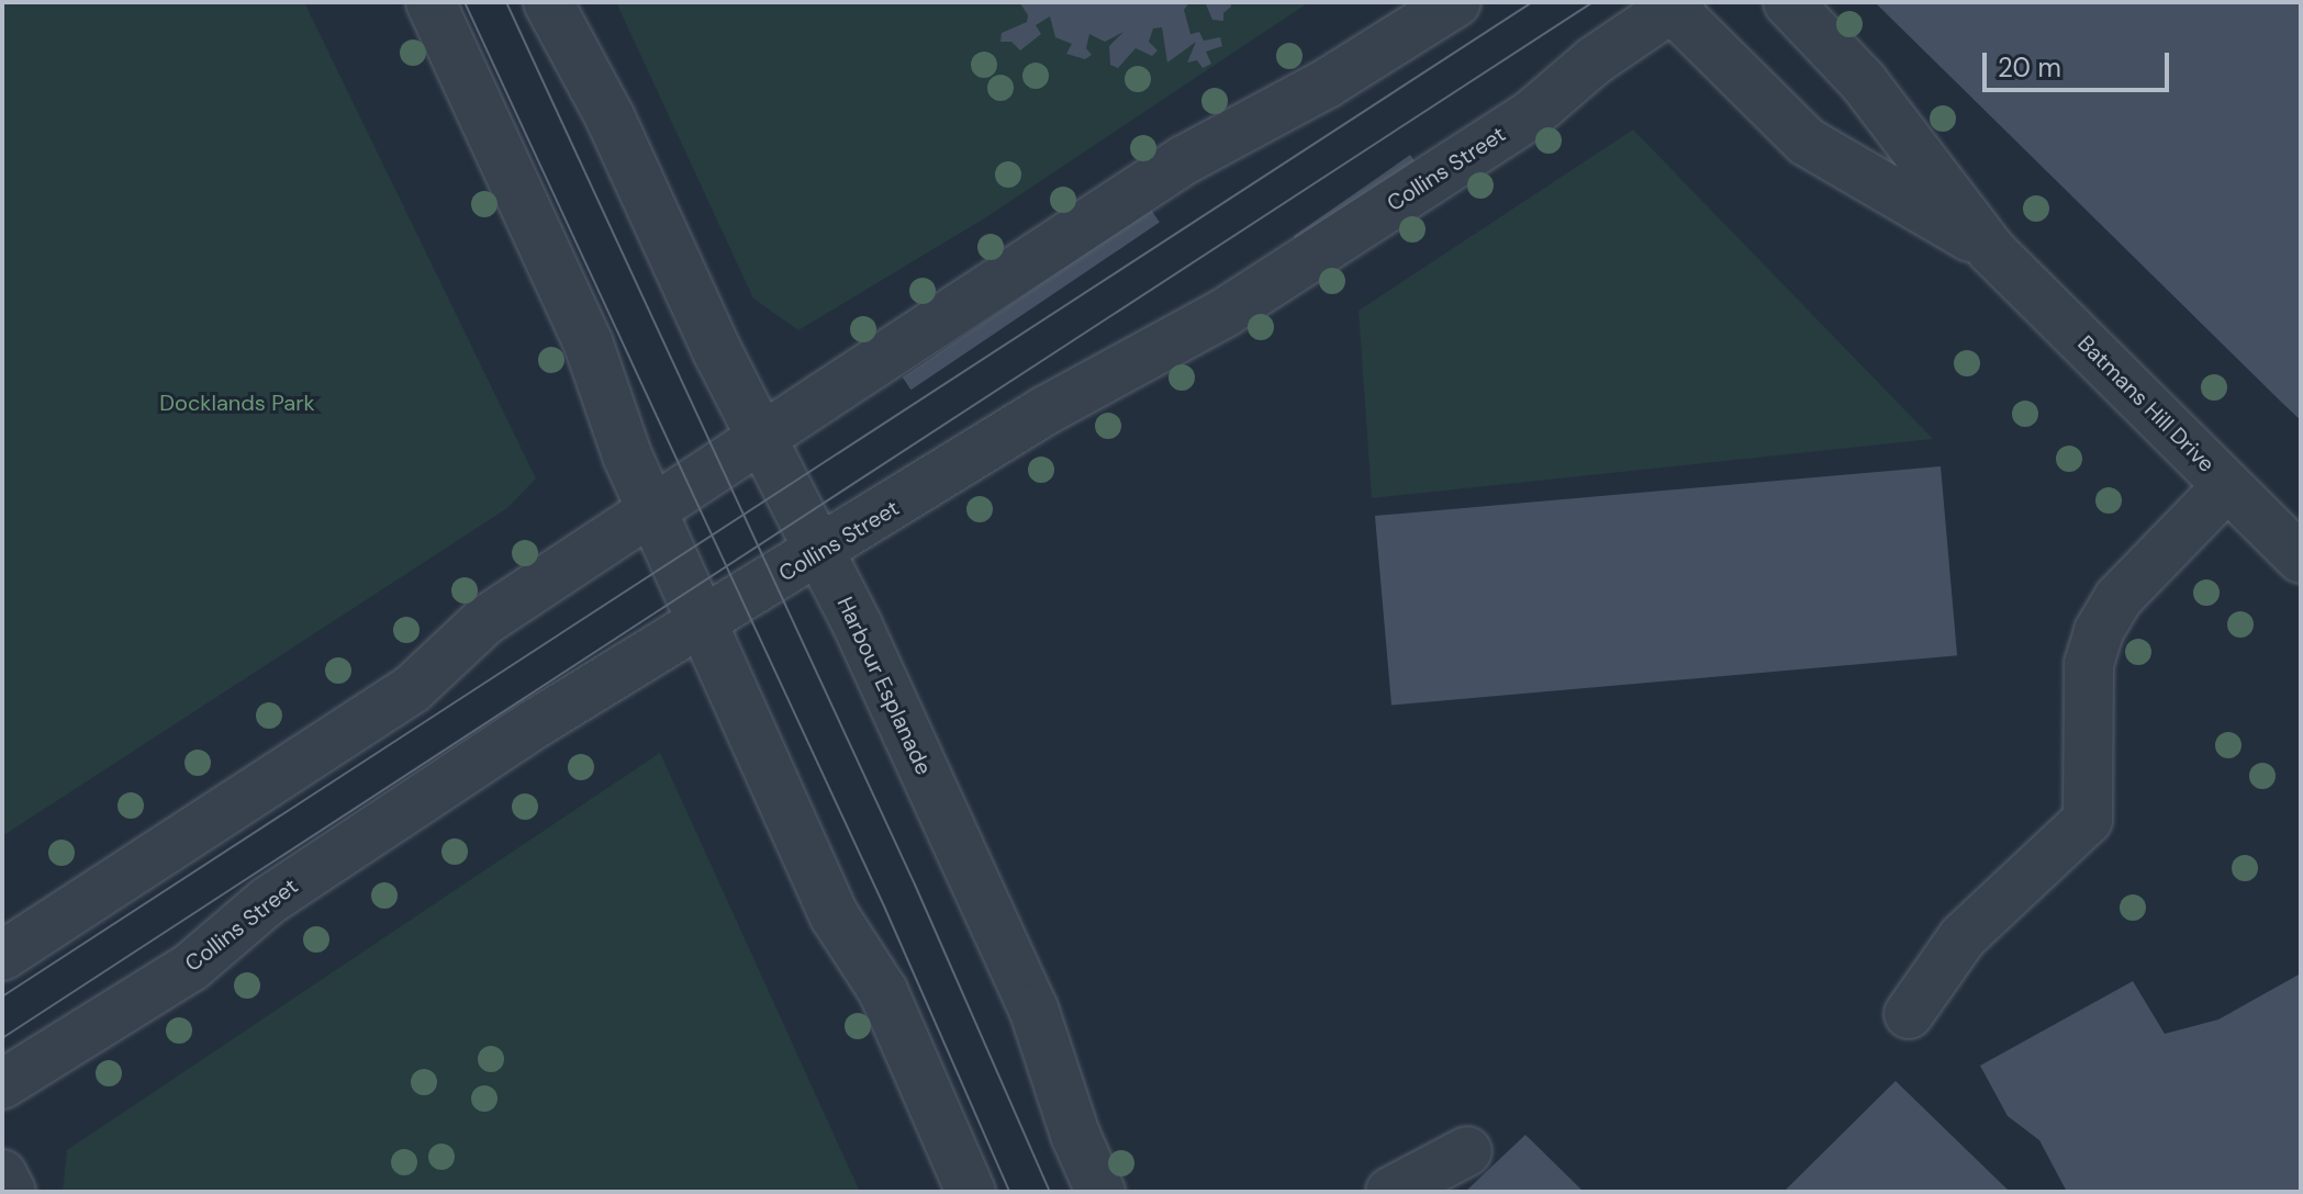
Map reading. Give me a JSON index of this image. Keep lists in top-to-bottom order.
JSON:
{
  "streets": {
    "street": ["Collins Street", "Batmans Hill Drive", "Harbour Esplanade"]
  },
  "crossings": [
    ["Collins Street", "Batmans Hill Drive"],
    ["Collins Street", "Harbour Esplanade"]
  ],
  "parks": ["Docklands Park"],
  "scale_bar": "20 m"
}
